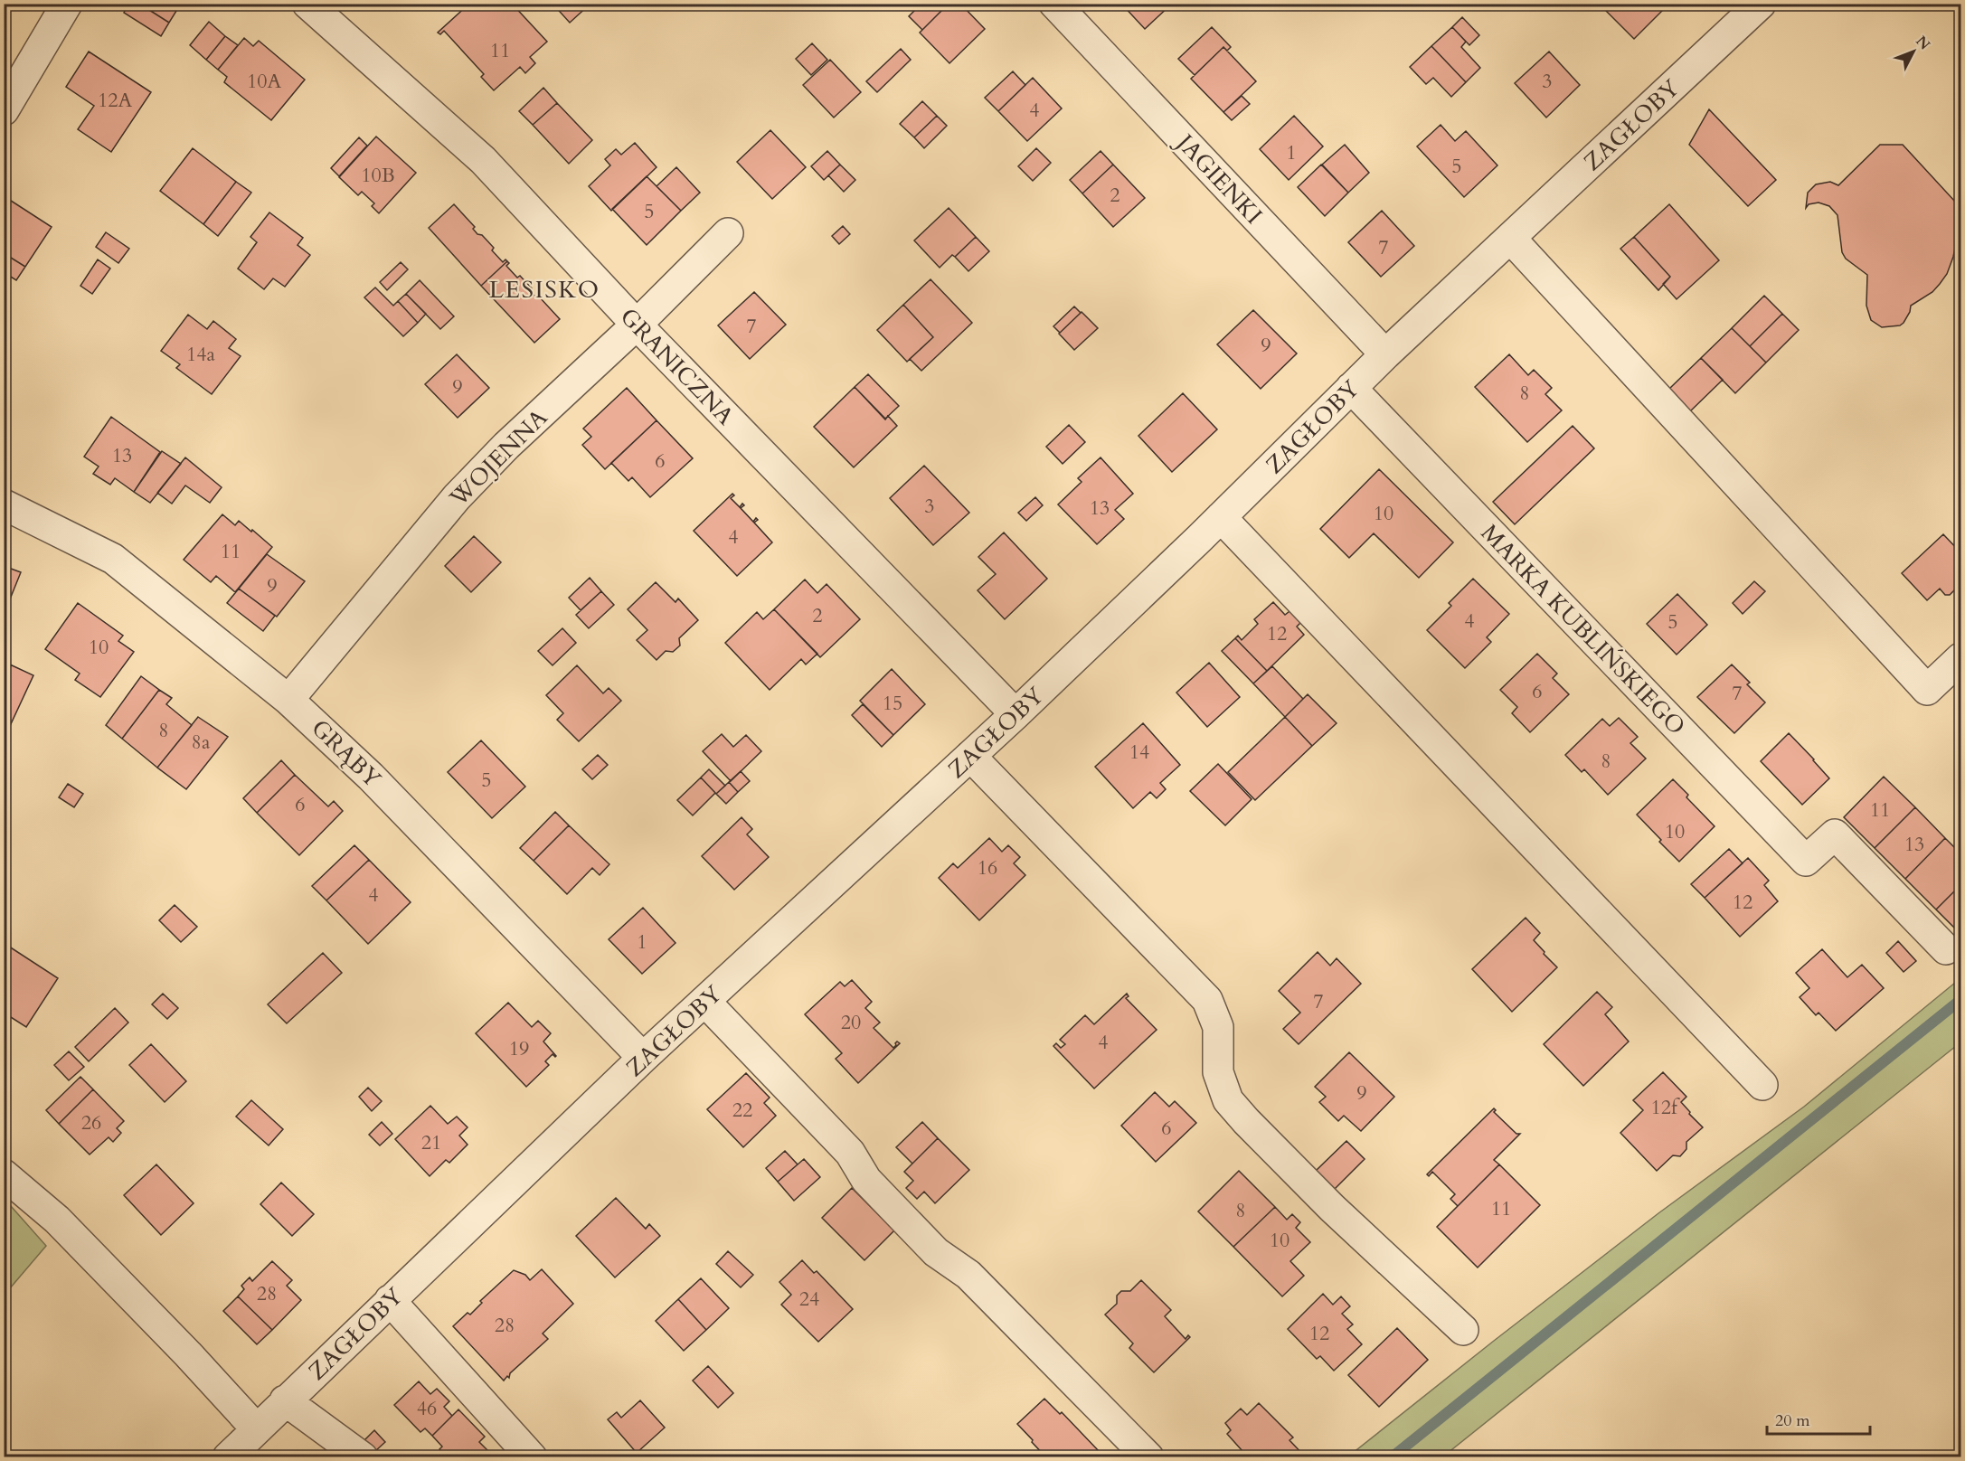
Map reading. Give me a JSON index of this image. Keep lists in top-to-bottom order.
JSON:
{
  "streets": {
    "street": [
      "ZAGŁOBY",
      "JAGIENKI",
      "GRANICZNA",
      "WOJENNA",
      "MARKA KUBLIŃSKIEGO",
      "GRĄBY"
    ]
  },
  "crossings": [
    ["ZAGŁOBY", "JAGIENKI"],
    ["ZAGŁOBY", "GRANICZNA"],
    ["ZAGŁOBY", "MARKA KUBLIŃSKIEGO"],
    ["ZAGŁOBY", "GRĄBY"],
    ["GRANICZNA", "WOJENNA"],
    ["WOJENNA", "GRĄBY"]
  ],
  "districts": ["LESISKO"],
  "house_numbers": [
    "11",
    "10A",
    "3",
    "12A",
    "4",
    "1",
    "5",
    "10B",
    "2",
    "5",
    "7",
    "7",
    "9",
    "14a",
    "9",
    "8",
    "13",
    "6",
    "3",
    "13",
    "10",
    "4",
    "11",
    "9",
    "2",
    "4",
    "5",
    "12",
    "10",
    "6",
    "7",
    "15",
    "8",
    "8a",
    "14",
    "8",
    "5",
    "6",
    "11",
    "10",
    "13",
    "16",
    "4",
    "12",
    "1",
    "7",
    "20",
    "4",
    "19",
    "9",
    "12f",
    "22",
    "26",
    "6",
    "21",
    "11",
    "8",
    "10",
    "28",
    "24",
    "28",
    "12",
    "46"
  ],
  "scale_bar": "20 m",
  "north": "top right"
}
